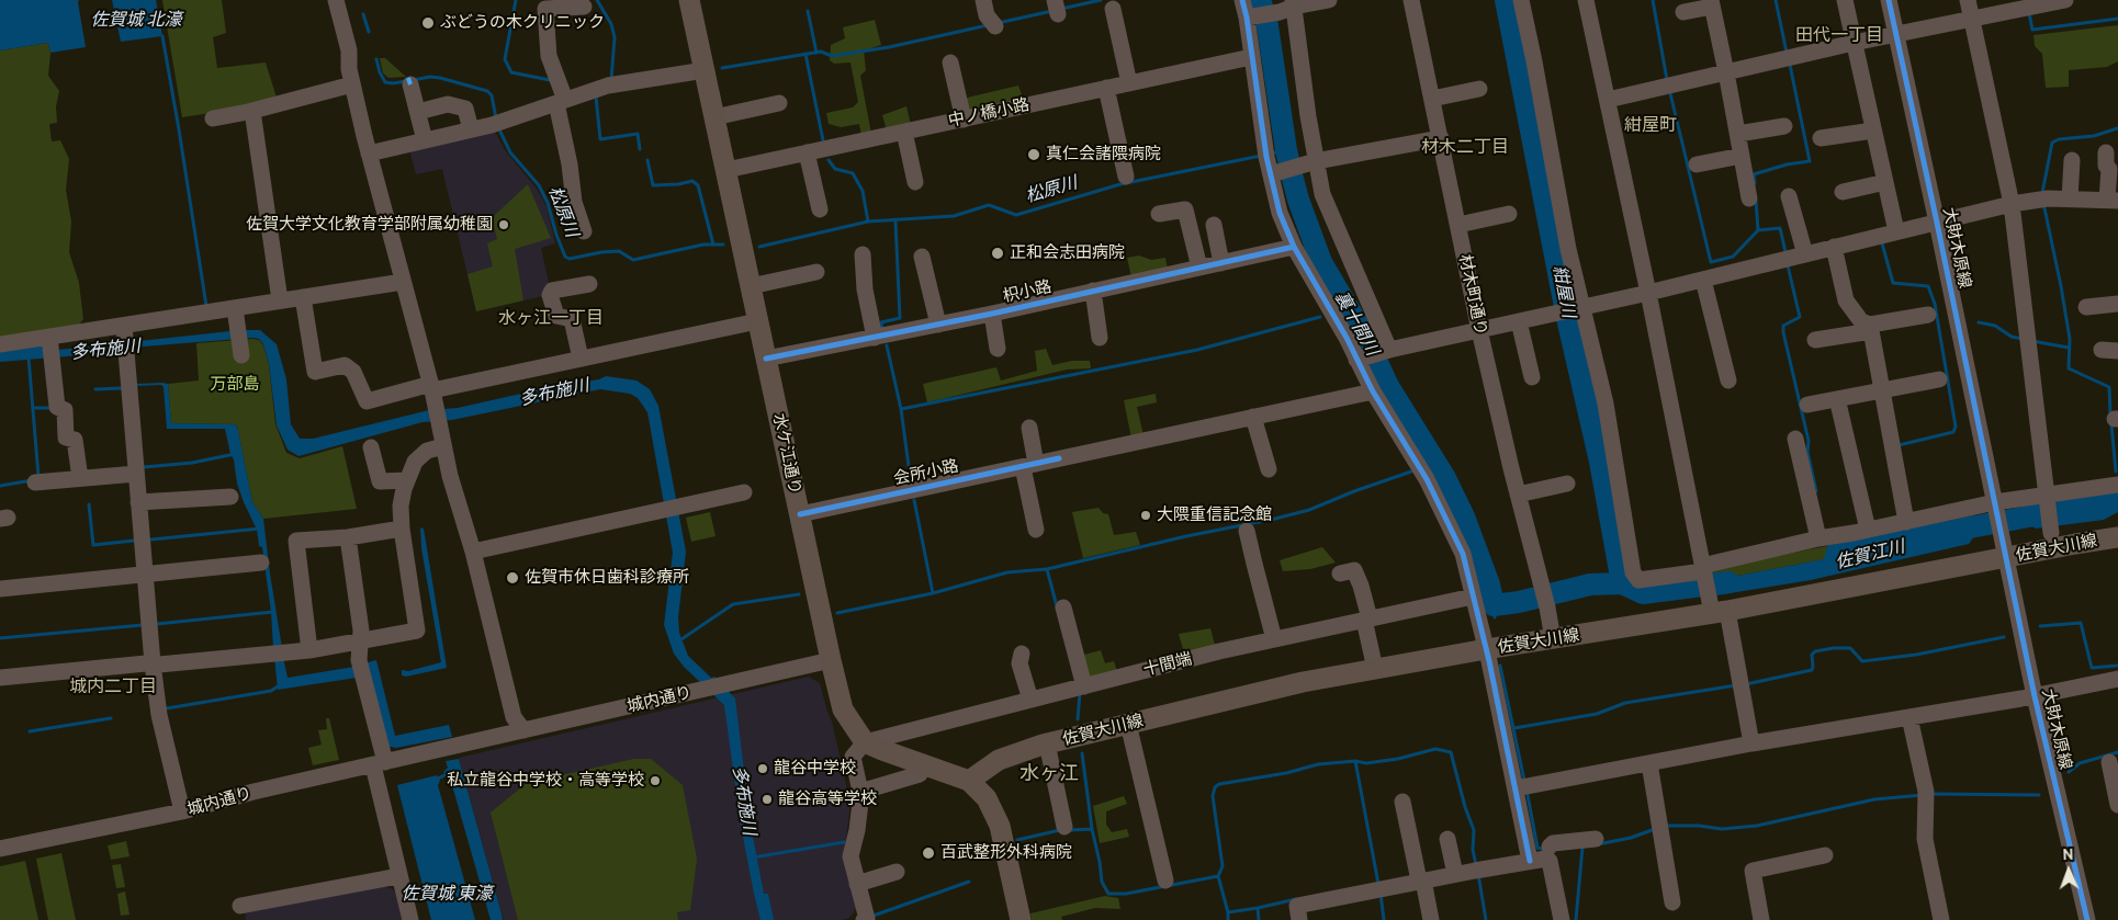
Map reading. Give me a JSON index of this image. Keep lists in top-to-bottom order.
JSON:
{
  "streets": {
    "main road": ["水ケ江通り", "佐賀大川線"],
    "street": [
      "中ノ橋小路",
      "大財木原線",
      "枳小路",
      "材木町通り",
      "会所小路",
      "十間端",
      "城内通り"
    ]
  },
  "crossings": [
    ["中ノ橋小路", "水ケ江通り"],
    ["大財木原線", "佐賀大川線"],
    ["枳小路", "水ケ江通り"],
    ["材木町通り", "佐賀大川線"],
    ["水ケ江通り", "会所小路"],
    ["水ケ江通り", "十間端"],
    ["水ケ江通り", "城内通り"]
  ],
  "districts": [
    "田代一丁目",
    "紺屋町",
    "材木二丁目",
    "水ヶ江一丁目",
    "城内二丁目",
    "水ヶ江"
  ],
  "water": [
    "佐賀城 北濠",
    "松原川",
    "紺屋川",
    "裏十間川",
    "多布施川",
    "佐賀江川",
    "佐賀城 東濠"
  ],
  "parks": ["万部島"],
  "places": [
    "ぶどうの木クリニック",
    "真仁会諸隈病院",
    "佐賀大学文化教育学部附属幼稚園",
    "正和会志田病院",
    "大隈重信記念館",
    "佐賀市休日歯科診療所",
    "龍谷中学校",
    "私立龍谷中学校・高等学校",
    "龍谷高等学校",
    "百武整形外科病院"
  ],
  "north": "top"
}
